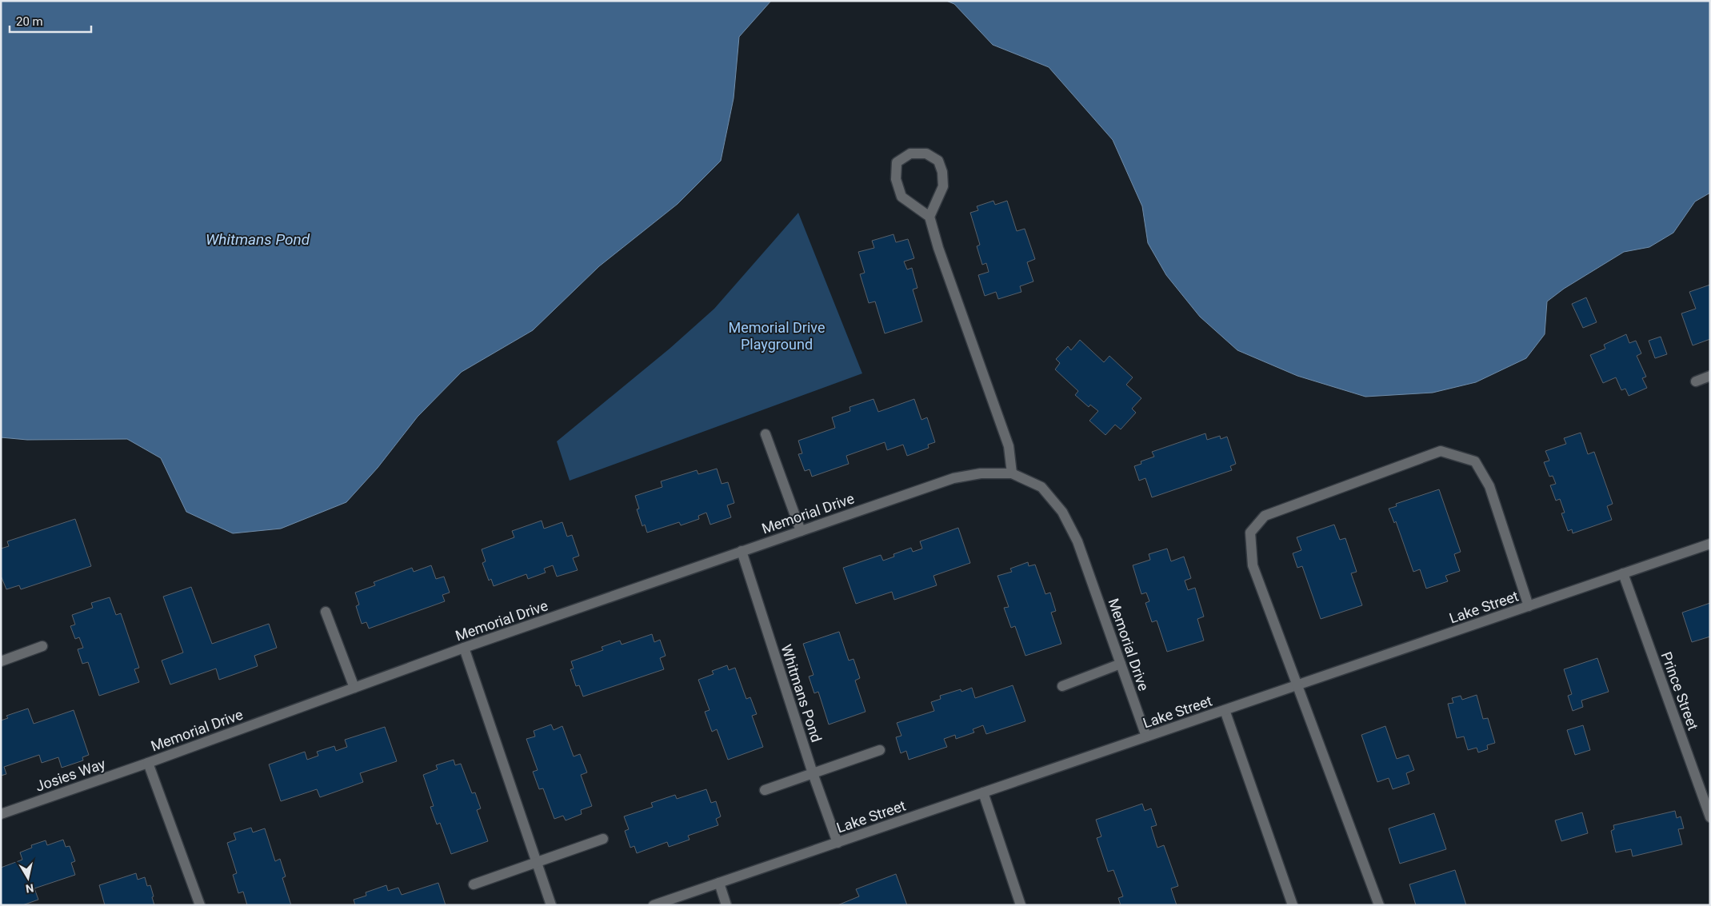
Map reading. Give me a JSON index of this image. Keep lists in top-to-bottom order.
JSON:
{
  "streets": {
    "street": [
      "Memorial Drive",
      "Lake Street",
      "Prince Street",
      "Whitmans Pond",
      "Josies Way"
    ]
  },
  "crossings": [
    ["Memorial Drive", "Lake Street"],
    ["Memorial Drive", "Whitmans Pond"],
    ["Memorial Drive", "Josies Way"],
    ["Lake Street", "Prince Street"],
    ["Lake Street", "Whitmans Pond"]
  ],
  "water": ["Whitmans Pond"],
  "parks": ["Memorial Drive Playground"],
  "scale_bar": "20 m",
  "north": "bottom"
}
